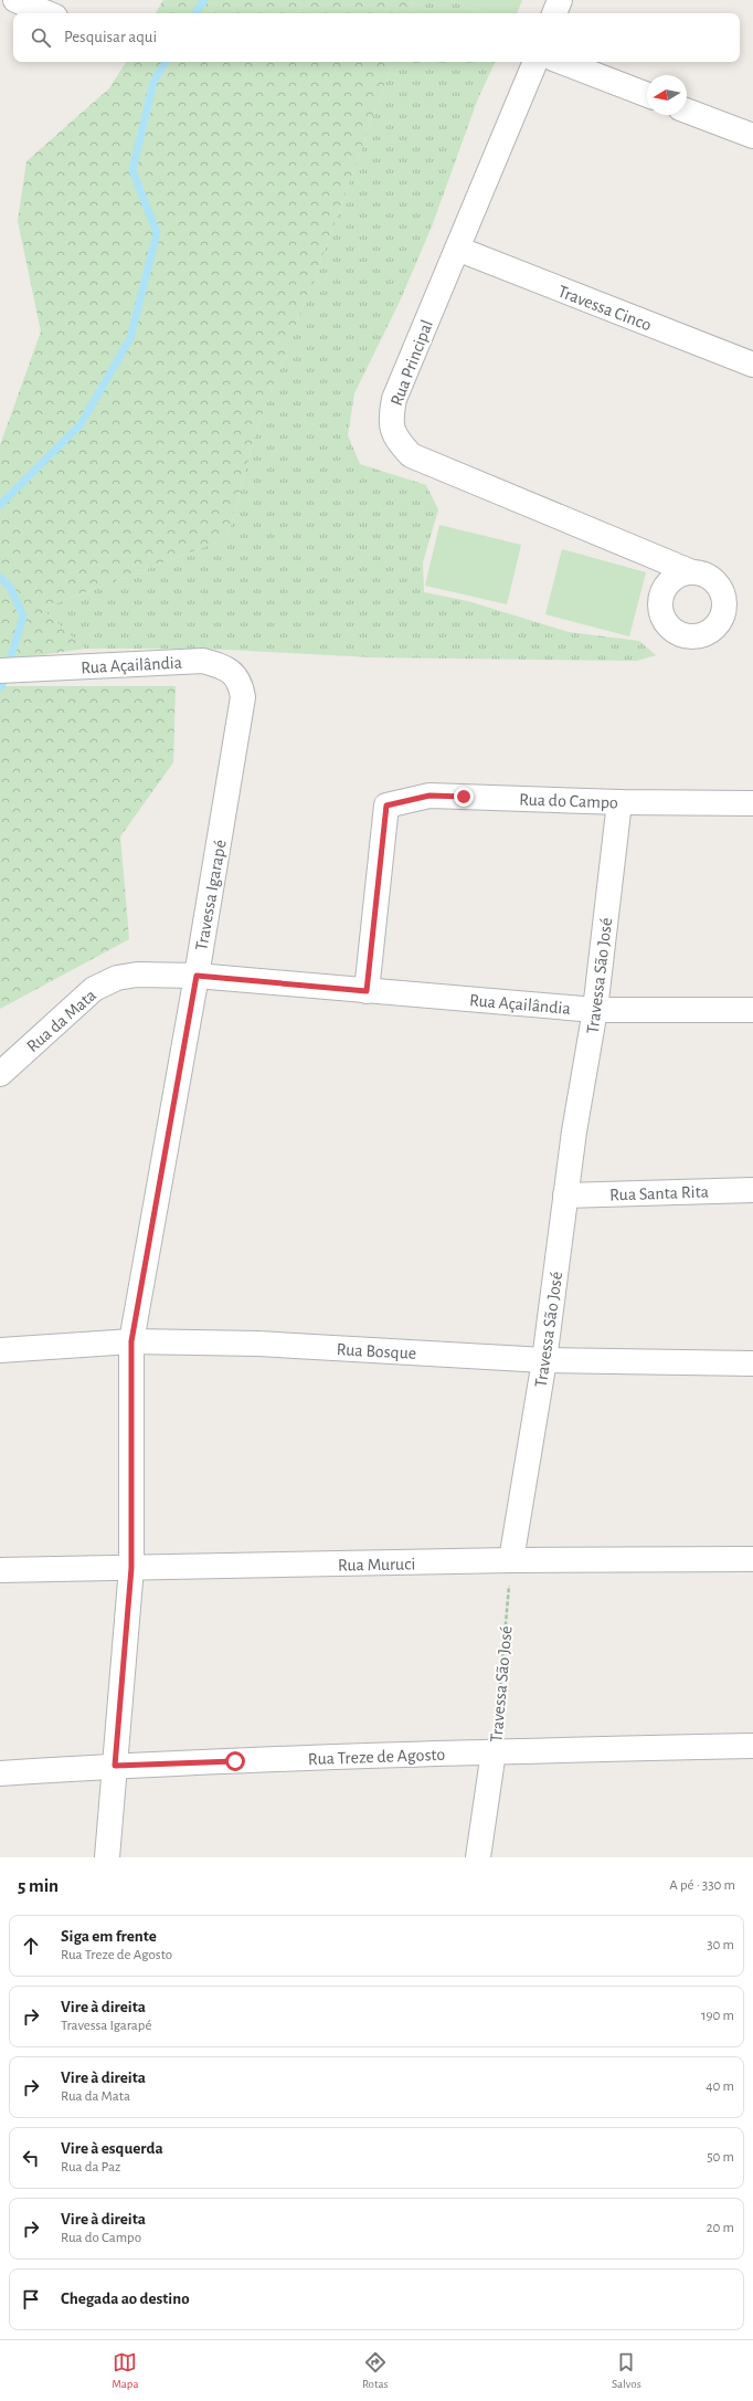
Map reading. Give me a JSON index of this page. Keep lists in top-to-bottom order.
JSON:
{
  "streets": {
    "street": [
      "Travessa Cinco",
      "Rua Principal",
      "Rua Açailândia",
      "Rua do Campo",
      "Travessa Igarapé",
      "Travessa São José",
      "Rua da Mata",
      "Rua Santa Rita",
      "Rua Bosque",
      "Rua Muruci",
      "Rua Treze de Agosto"
    ]
  },
  "crossings": [
    ["Travessa Cinco", "Rua Principal"],
    ["Rua Açailândia", "Rua do Campo"],
    ["Rua Açailândia", "Travessa Igarapé"],
    ["Rua Açailândia", "Travessa São José"],
    ["Rua Açailândia", "Rua da Mata"],
    ["Rua do Campo", "Travessa São José"],
    ["Rua do Campo", "Rua da Mata"],
    ["Travessa Igarapé", "Rua da Mata"],
    ["Travessa Igarapé", "Rua Bosque"],
    ["Travessa Igarapé", "Rua Muruci"],
    ["Travessa Igarapé", "Rua Treze de Agosto"],
    ["Travessa São José", "Rua Santa Rita"],
    ["Travessa São José", "Rua Bosque"],
    ["Travessa São José", "Rua Muruci"],
    ["Travessa São José", "Rua Treze de Agosto"]
  ],
  "north": "left",
  "page": {
    "search": "Pesquisar aqui",
    "heading": ["5 min", "A pé · 330 m"],
    "list": [
      ["Siga em frente", "Rua Treze de Agosto", "30 m"],
      ["Vire à direita", "Travessa Igarapé", "190 m"],
      ["Vire à direita", "Rua da Mata", "40 m"],
      ["Vire à esquerda", "Rua da Paz", "50 m"],
      ["Vire à direita", "Rua do Campo", "20 m"],
      "Chegada ao destino"
    ],
    "nav": ["Mapa", "Rotas", "Salvos"]
  }
}
